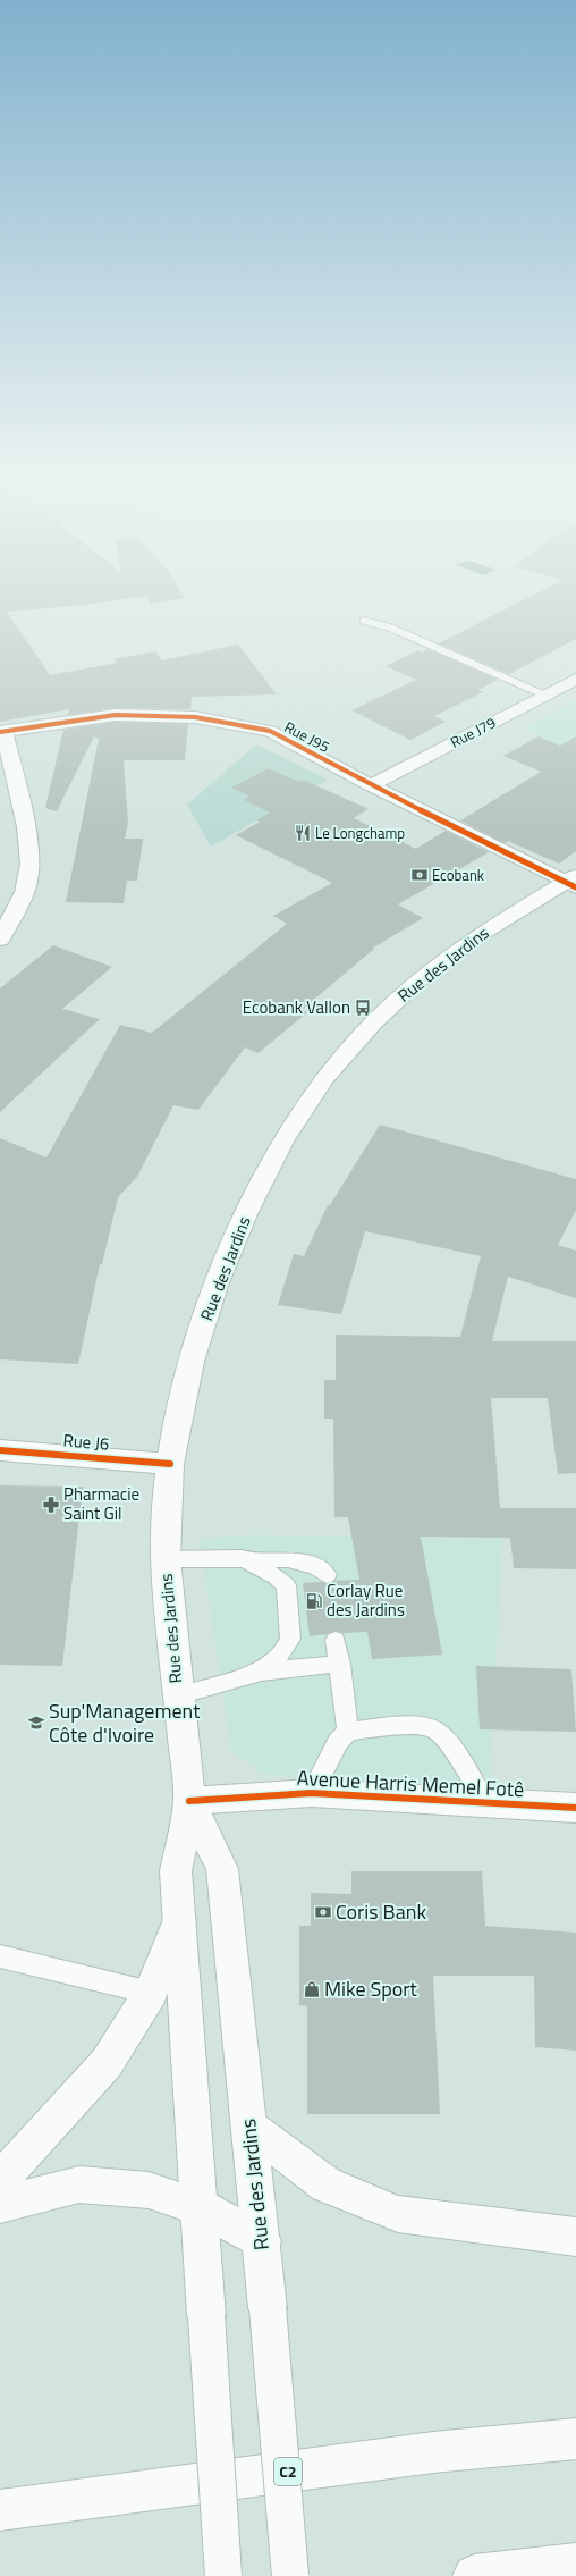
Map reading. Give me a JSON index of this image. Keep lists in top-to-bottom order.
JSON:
{
  "streets": {
    "main road": [
      "Rue J79",
      "Rue J95",
      "Rue des Jardins",
      "Rue J6",
      "Avenue Harris Memel Fotê",
      "C2"
    ]
  },
  "crossings": [
    ["Rue J79", "Rue J95"],
    ["Rue J95", "Rue des Jardins"],
    ["Rue des Jardins", "Rue J6"],
    ["Rue des Jardins", "Avenue Harris Memel Fotê"]
  ],
  "places": {
    "restaurant": ["Le Longchamp"],
    "bank": ["Ecobank", "Coris Bank"],
    "bus stop": ["Ecobank Vallon"],
    "pharmacy": ["Pharmacie Saint Gil"],
    "fuel station": ["Corlay Rue des Jardins"],
    "school or university": ["Sup'Management Côte d'Ivoire"],
    "shop": ["Mike Sport"]
  }
}
